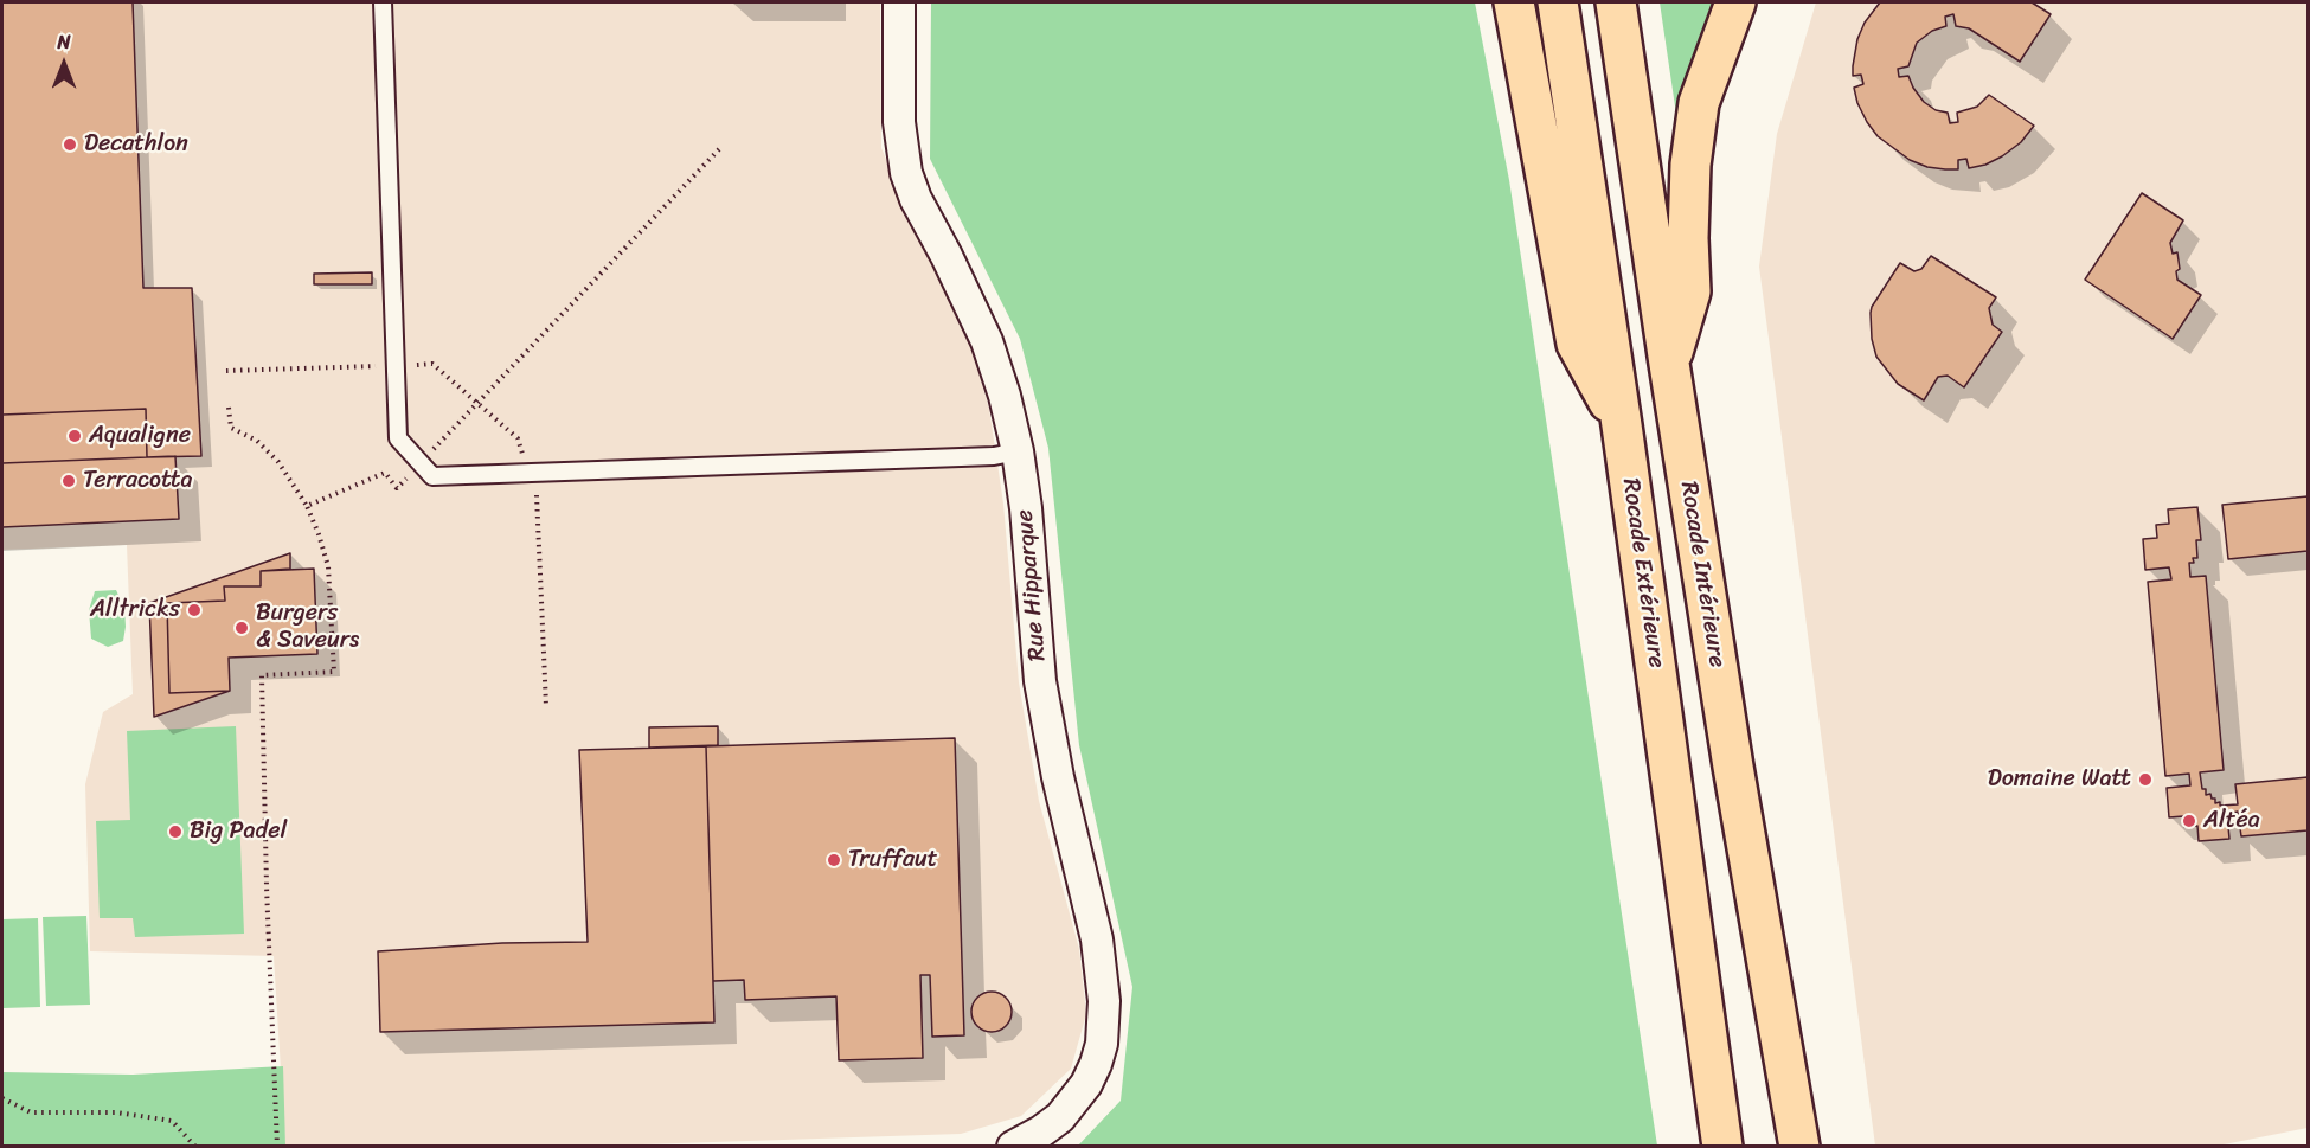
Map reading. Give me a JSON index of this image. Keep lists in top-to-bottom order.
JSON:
{
  "streets": {
    "highway": ["Rocade Extérieure", "Rocade Intérieure"],
    "street": ["Rue Hipparque"]
  },
  "places": [
    "Decathlon",
    "Aqualigne",
    "Terracotta",
    "Alltricks",
    "Burgers & Saveurs",
    "Domaine Watt",
    "Altéa",
    "Big Padel",
    "Truffaut"
  ],
  "north": "top"
}
